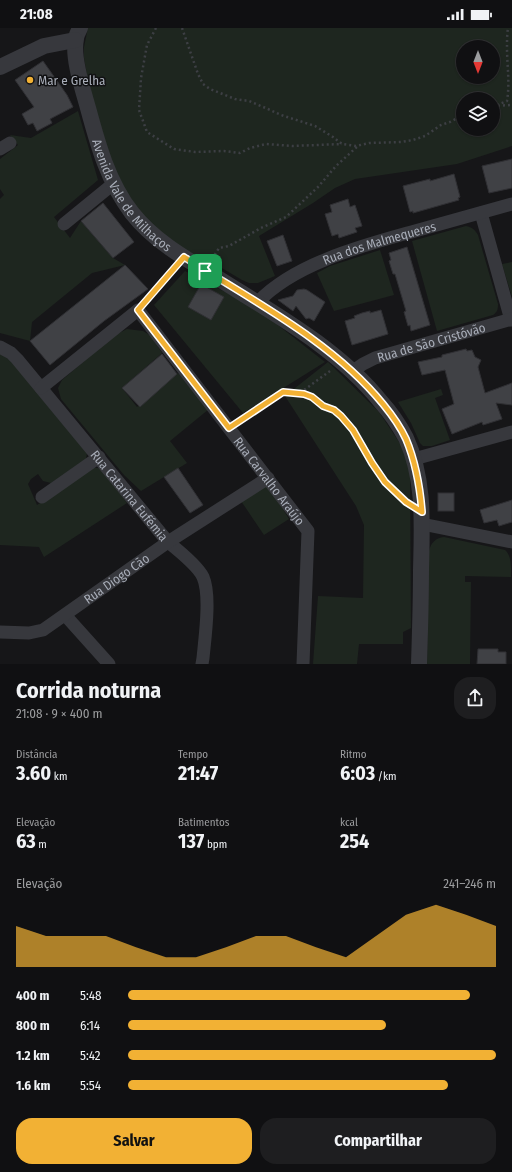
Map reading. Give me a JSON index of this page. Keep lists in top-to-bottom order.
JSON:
{
  "streets": {
    "street": [
      "Avenida Vale de Milhaços",
      "Rua dos Malmequeres",
      "Rua de São Cristóvão",
      "Rua Carvalho Araújo",
      "Rua Catarina Eufémia",
      "Rua Diogo Cão"
    ]
  },
  "crossings": [
    ["Avenida Vale de Milhaços", "Rua dos Malmequeres"],
    ["Avenida Vale de Milhaços", "Rua de São Cristóvão"],
    ["Rua Carvalho Araújo", "Rua Diogo Cão"],
    ["Rua Catarina Eufémia", "Rua Diogo Cão"]
  ],
  "places": ["Mar e Grelha"],
  "north": "bottom",
  "page": {
    "status": "21:08",
    "heading": ["Corrida noturna", "21:08 · 9 × 400 m"],
    "stats": [
      ["Distância", "3.60 km"],
      ["Tempo", "21:47"],
      ["Ritmo", "6:03 /km"],
      ["Elevação", "63 m"],
      ["Batimentos", "137 bpm"],
      ["kcal", "254"]
    ],
    "chart": ["Elevação", "241–246 m"],
    "list": [
      {
        "name": "400 m",
        "note": "5:48"
      },
      {
        "name": "800 m",
        "note": "6:14"
      },
      {
        "name": "1.2 km",
        "note": "5:42"
      },
      {
        "name": "1.6 km",
        "note": "5:54"
      }
    ],
    "buttons": ["Salvar", "Compartilhar"]
  }
}
